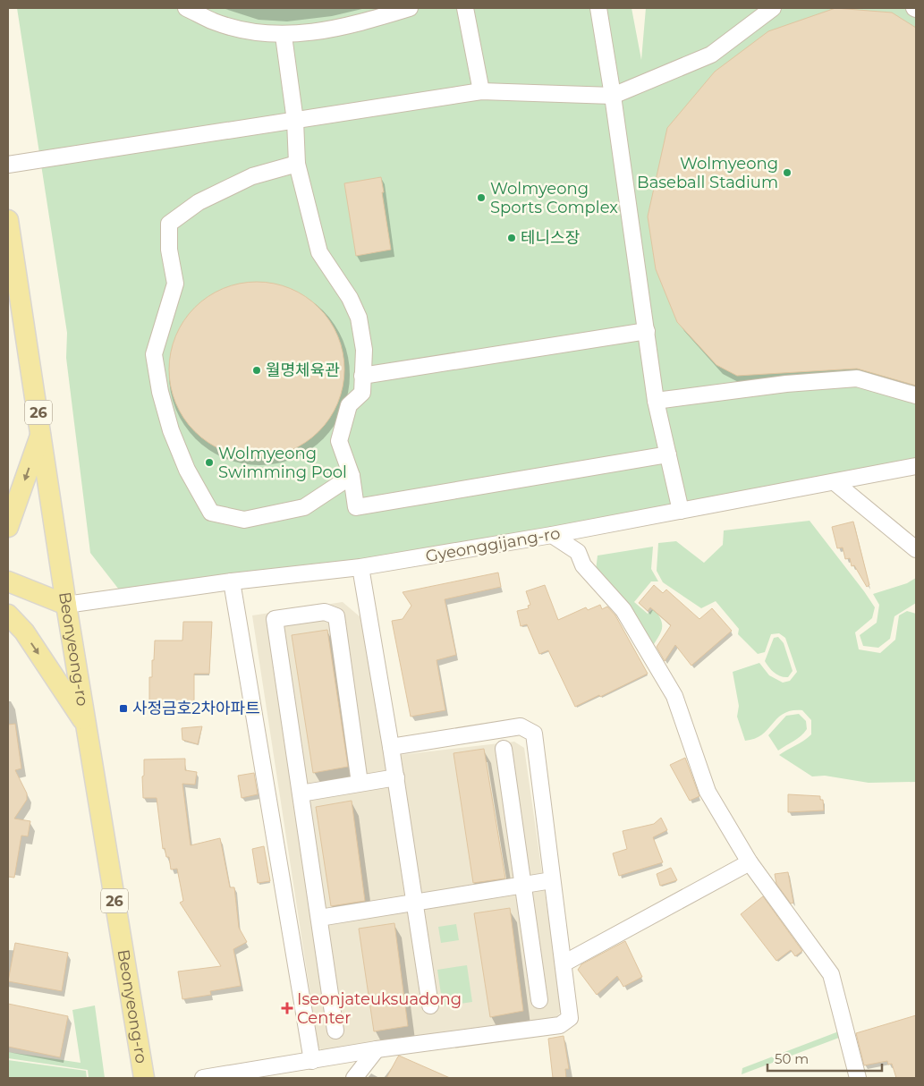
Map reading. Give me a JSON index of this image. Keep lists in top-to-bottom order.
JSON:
{
  "streets": {
    "main road": ["26", "Beonyeong-ro"],
    "street": ["Gyeonggijang-ro"]
  },
  "crossings": [
    ["Gyeonggijang-ro", "Beonyeong-ro"]
  ],
  "places": {
    "other": [
      "Wolmyeong Baseball Stadium",
      "Wolmyeong Sports Complex",
      "테니스장",
      "월명체육관",
      "Wolmyeong Swimming Pool"
    ],
    "transit": ["사정금호2차아파트"],
    "health": ["Iseonjateuksuadong Center"]
  },
  "scale_bar": "50 m"
}
